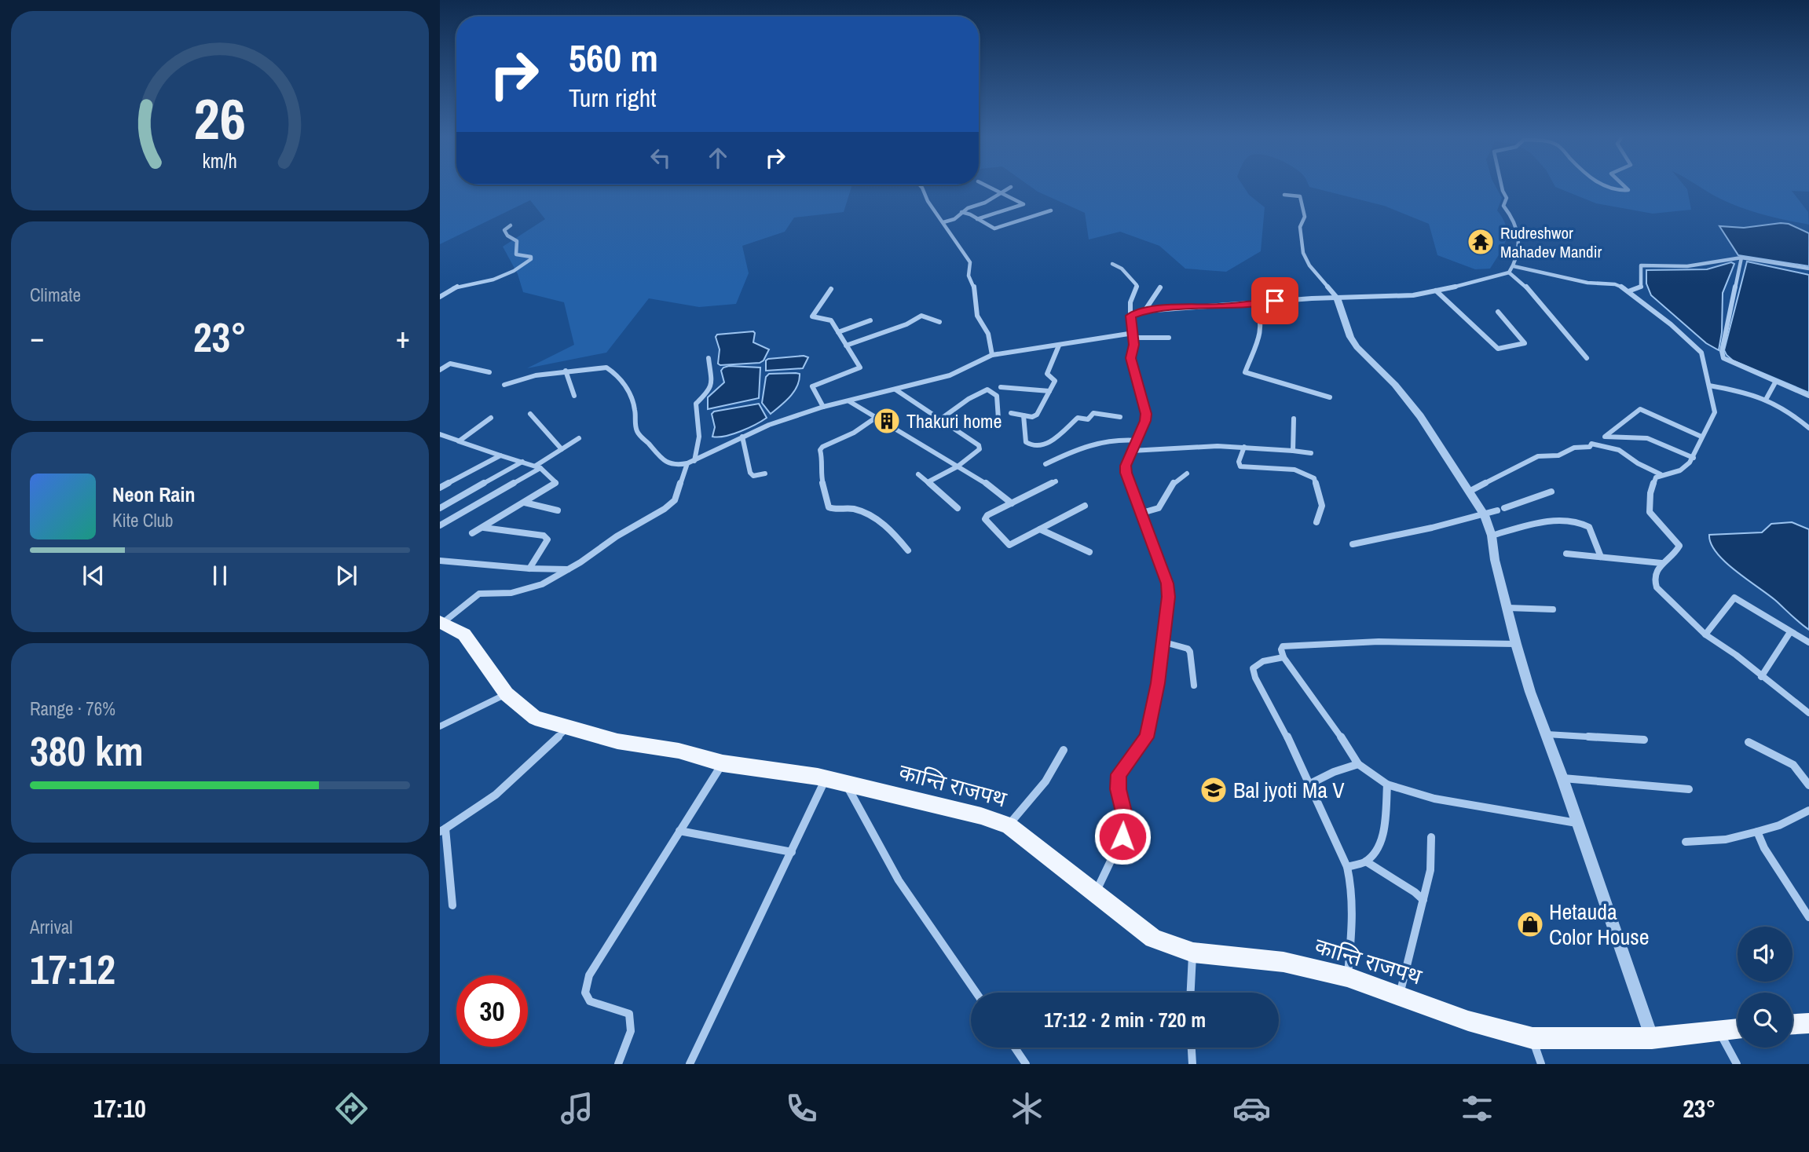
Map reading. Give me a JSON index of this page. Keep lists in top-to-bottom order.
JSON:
{
  "streets": {
    "main road": ["कान्ति राजपथ"]
  },
  "places": {
    "temple": ["Rudreshwor Mahadev Mandir"],
    "building": ["Thakuri home"],
    "school or university": ["Bal jyoti Ma V"],
    "shop": ["Hetauda Color House"]
  },
  "page": {
    "turn": ["560 m", "Turn right"],
    "tile": [
      "Climate",
      ["Range · 76%", "380 km"],
      ["Arrival", "17:12"]
    ],
    "heat": ["−", "23°", "+"],
    "song": ["Neon Rain", "Kite Club"],
    "limit": "30",
    "trip": "17:12 · 2 min · 720 m",
    "tabs": ["17:10", "23°"],
    "gauge": ["26", "km/h"]
  }
}
